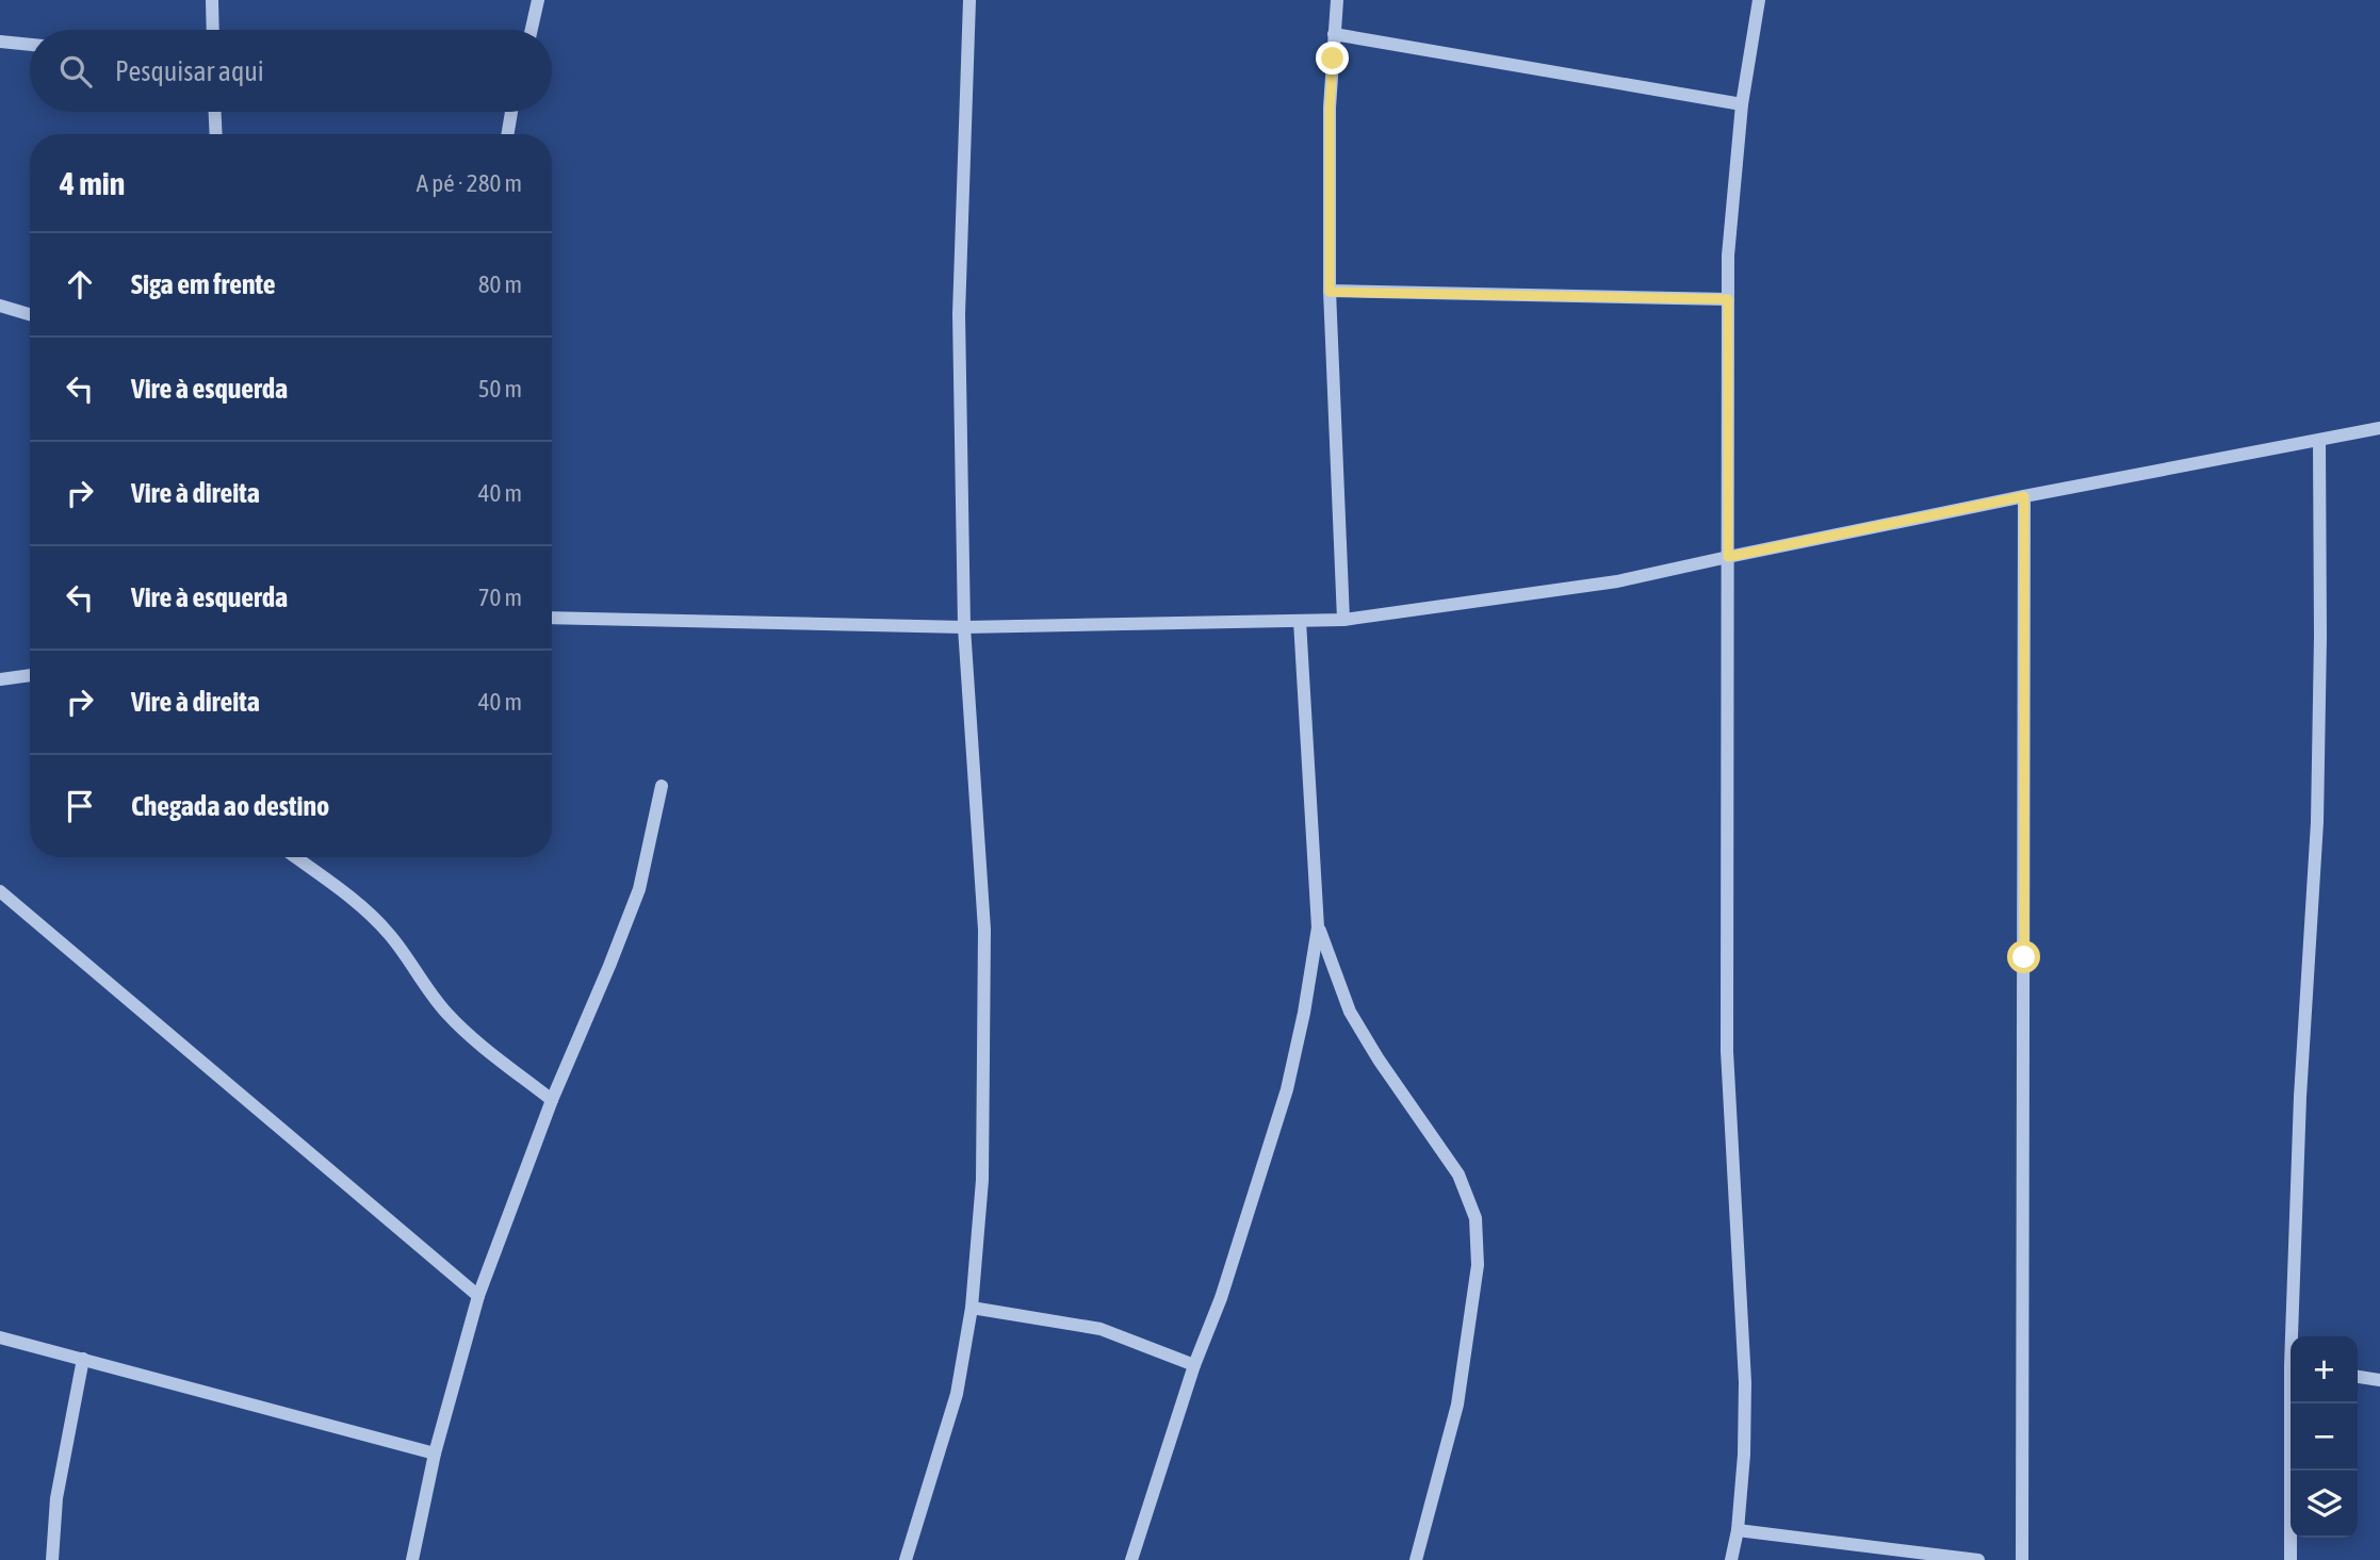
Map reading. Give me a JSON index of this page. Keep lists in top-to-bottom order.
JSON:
{
  "page": {
    "search": "Pesquisar aqui",
    "heading": ["4 min", "A pé · 280 m"],
    "list": [
      ["Siga em frente", "80 m"],
      ["Vire à esquerda", "50 m"],
      ["Vire à direita", "40 m"],
      ["Vire à esquerda", "70 m"],
      ["Vire à direita", "40 m"],
      "Chegada ao destino"
    ],
    "map_buttons": ["+", "−"]
  }
}
